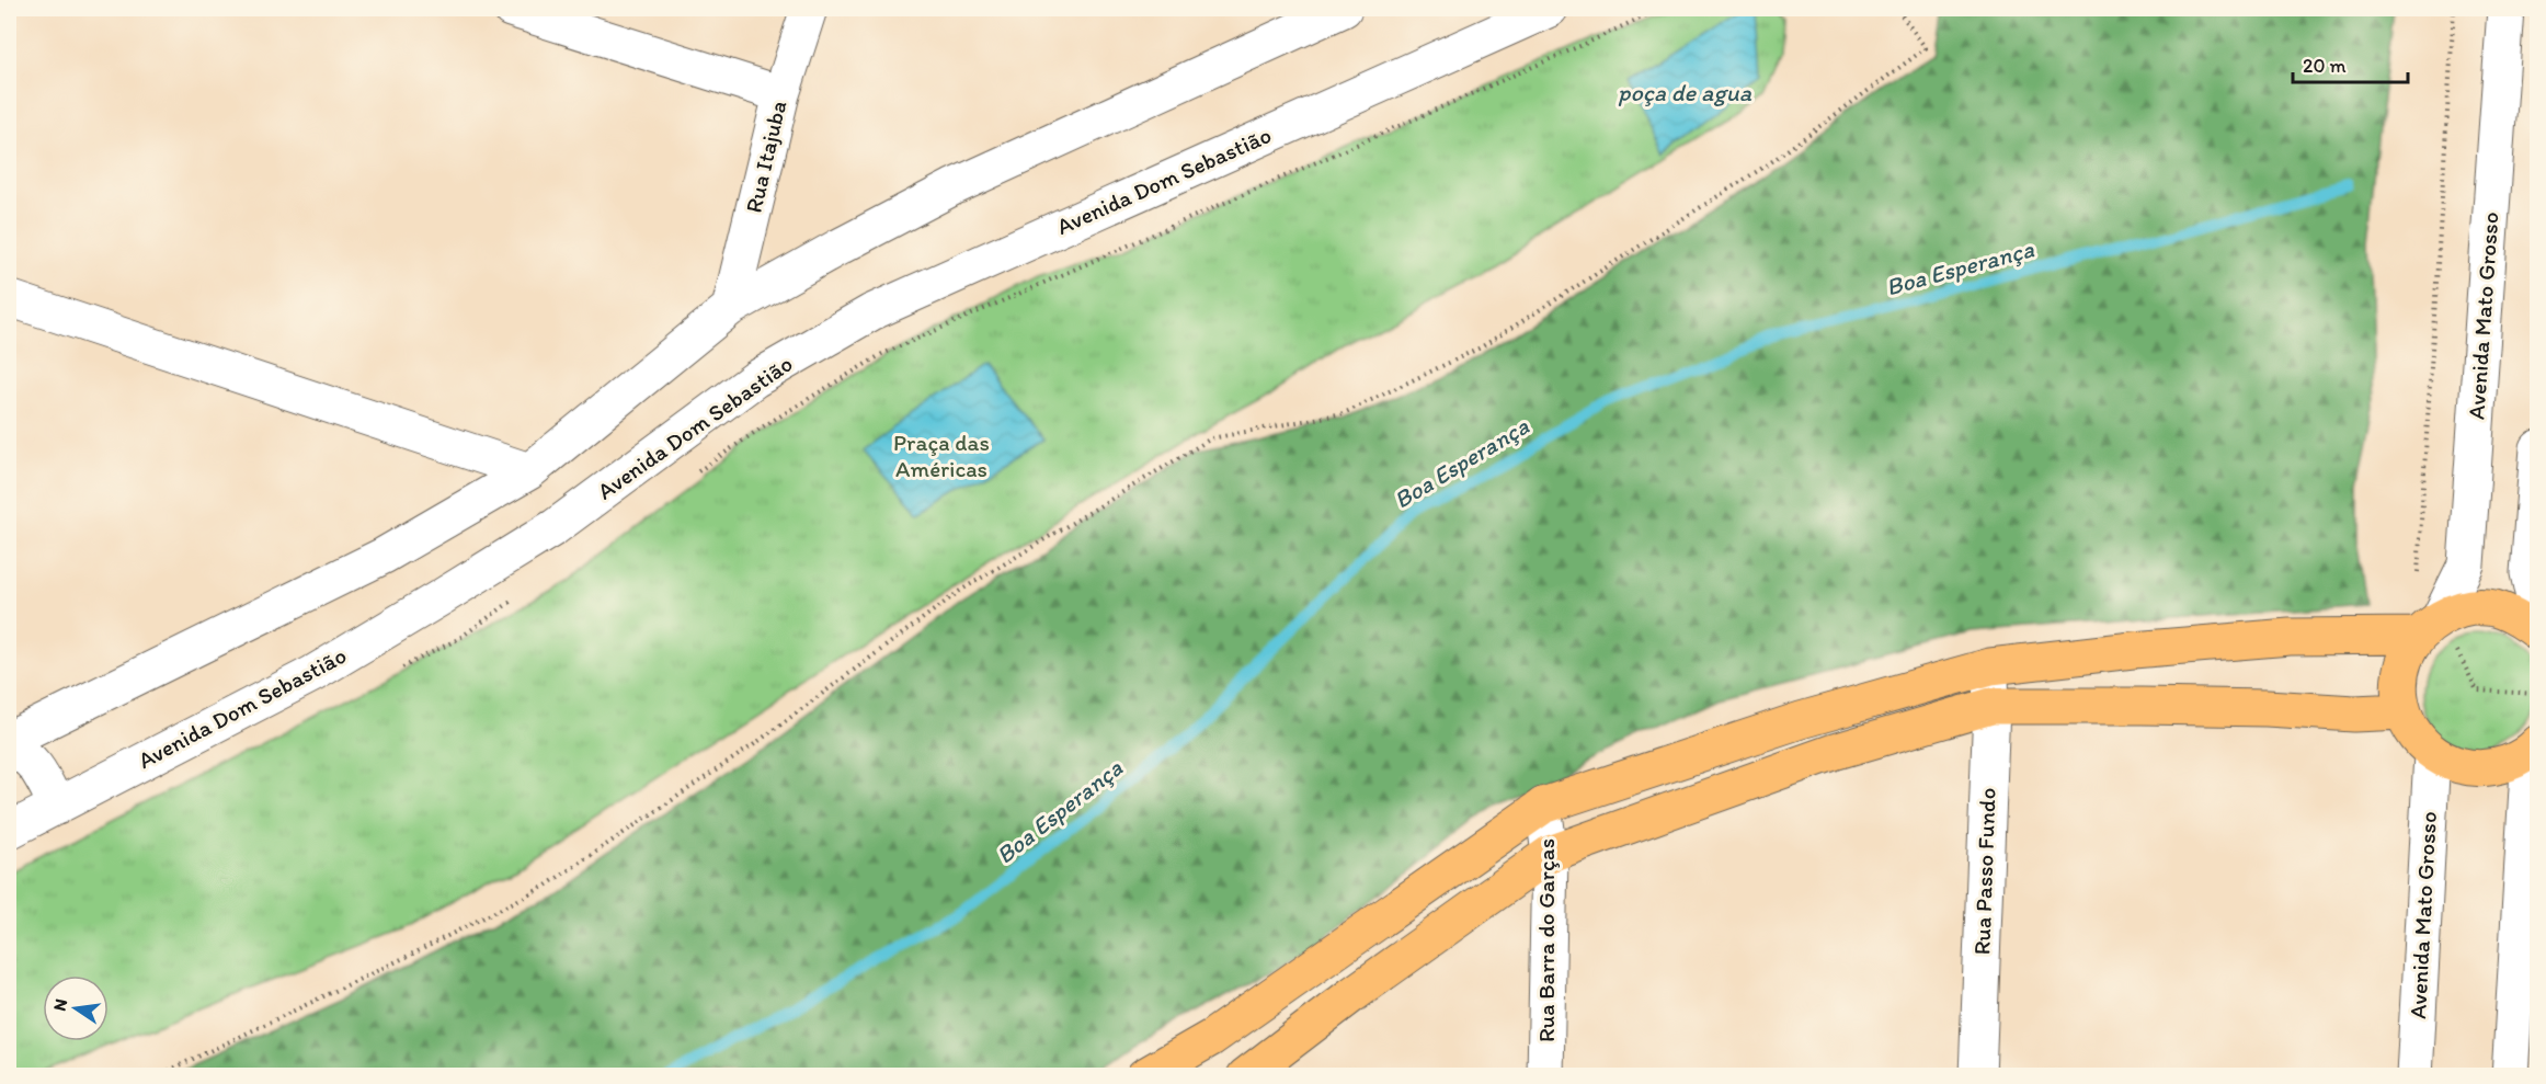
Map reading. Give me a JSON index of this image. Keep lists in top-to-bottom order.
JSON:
{
  "streets": {
    "street": [
      "Rua Itajuba",
      "Avenida Dom Sebastião",
      "Avenida Mato Grosso",
      "Rua Passo Fundo",
      "Rua Barra do Garças"
    ]
  },
  "water": ["poça de agua", "Boa Esperança"],
  "parks": ["Praça das Américas"],
  "scale_bar": "20 m",
  "north": "left"
}
